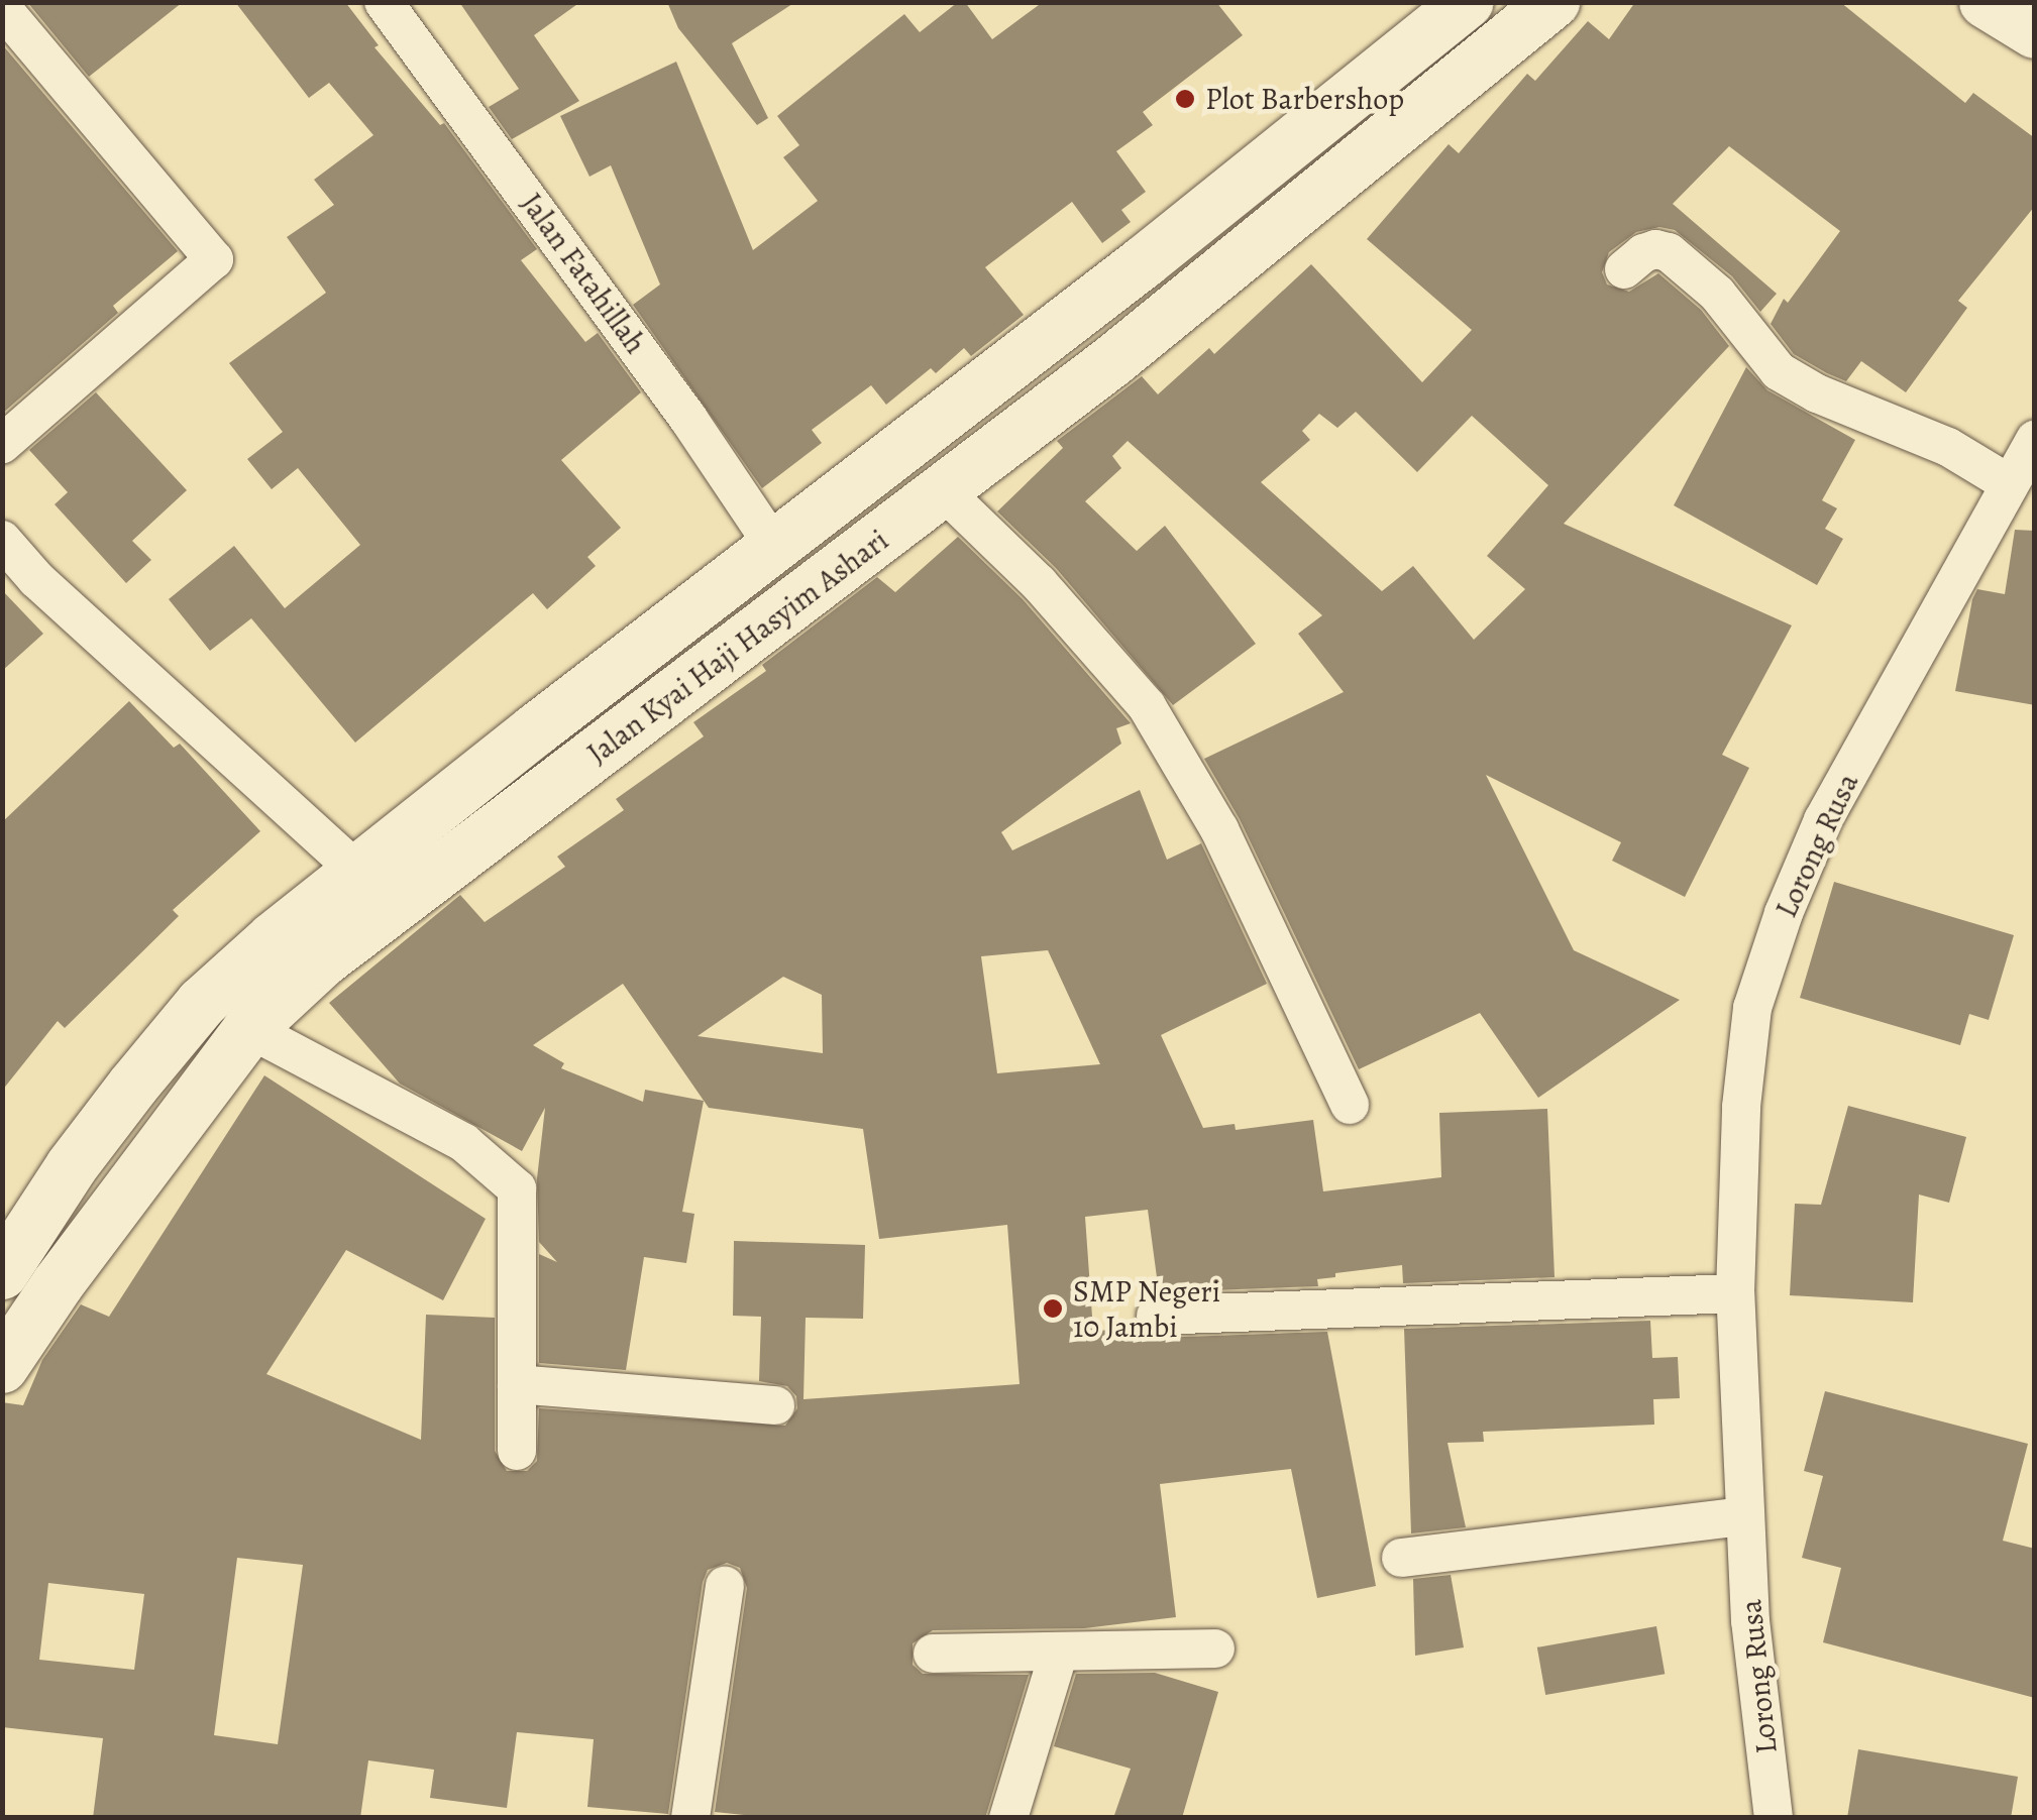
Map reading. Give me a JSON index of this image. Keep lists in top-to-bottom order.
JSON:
{
  "streets": {
    "street": ["Jalan Fatahillah", "Jalan Kyai Haji Hasyim Ashari", "Lorong Rusa"]
  },
  "crossings": [
    ["Jalan Fatahillah", "Jalan Kyai Haji Hasyim Ashari"]
  ],
  "places": ["Plot Barbershop", "SMP Negeri 10 Jambi"]
}
